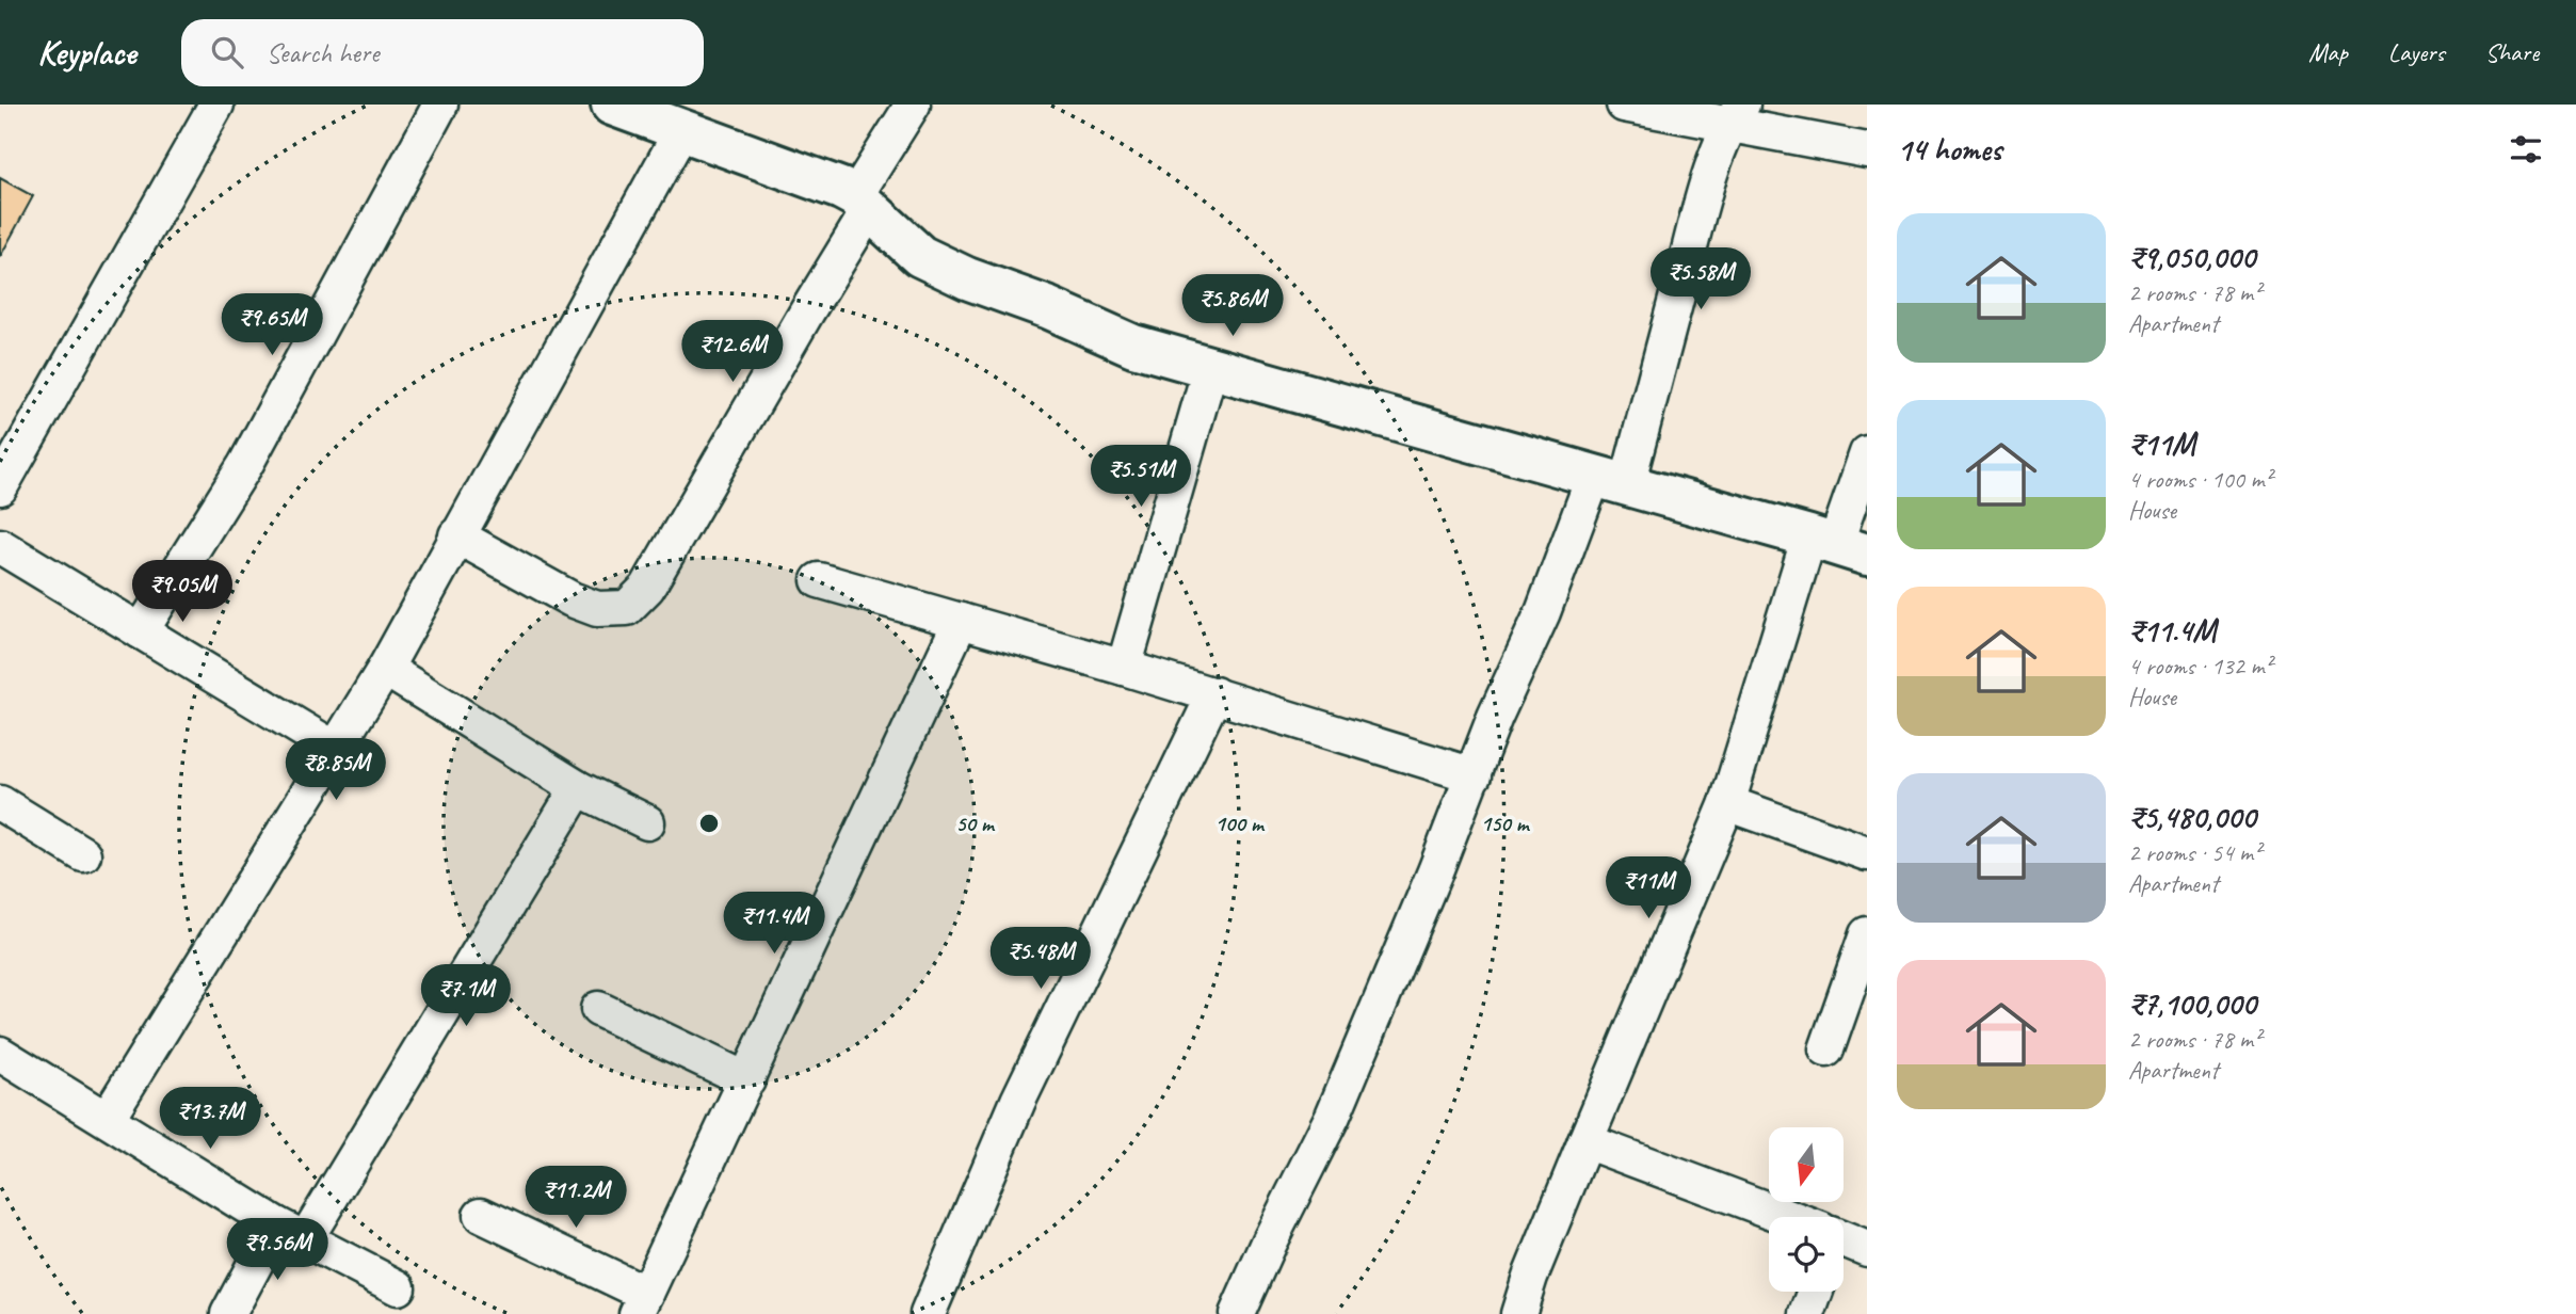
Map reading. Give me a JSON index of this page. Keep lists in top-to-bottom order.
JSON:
{
  "north": "bottom",
  "page": {
    "header": "Keyplace",
    "search": "Search here",
    "nav": ["Map", "Layers", "Share"],
    "heading": "14 homes",
    "list": [
      {
        "name": "₹9,050,000",
        "note": "2 rooms · 78 m² · Apartment"
      },
      {
        "name": "₹11M",
        "note": "4 rooms · 100 m² · House"
      },
      {
        "name": "₹11.4M",
        "note": "4 rooms · 132 m² · House"
      },
      {
        "name": "₹5,480,000",
        "note": "2 rooms · 54 m² · Apartment"
      },
      {
        "name": "₹7,100,000",
        "note": "2 rooms · 78 m² · Apartment"
      }
    ],
    "price": [
      "₹5.58M",
      "₹5.86M",
      "₹9.65M",
      "₹12.6M",
      "₹5.51M",
      "₹9.05M",
      "₹8.85M",
      "₹11M",
      "₹11.4M",
      "₹5.48M",
      "₹7.1M",
      "₹13.7M",
      "₹11.2M",
      "₹9.56M"
    ]
  },
  "rings": ["50 m", "100 m", "150 m"]
}
